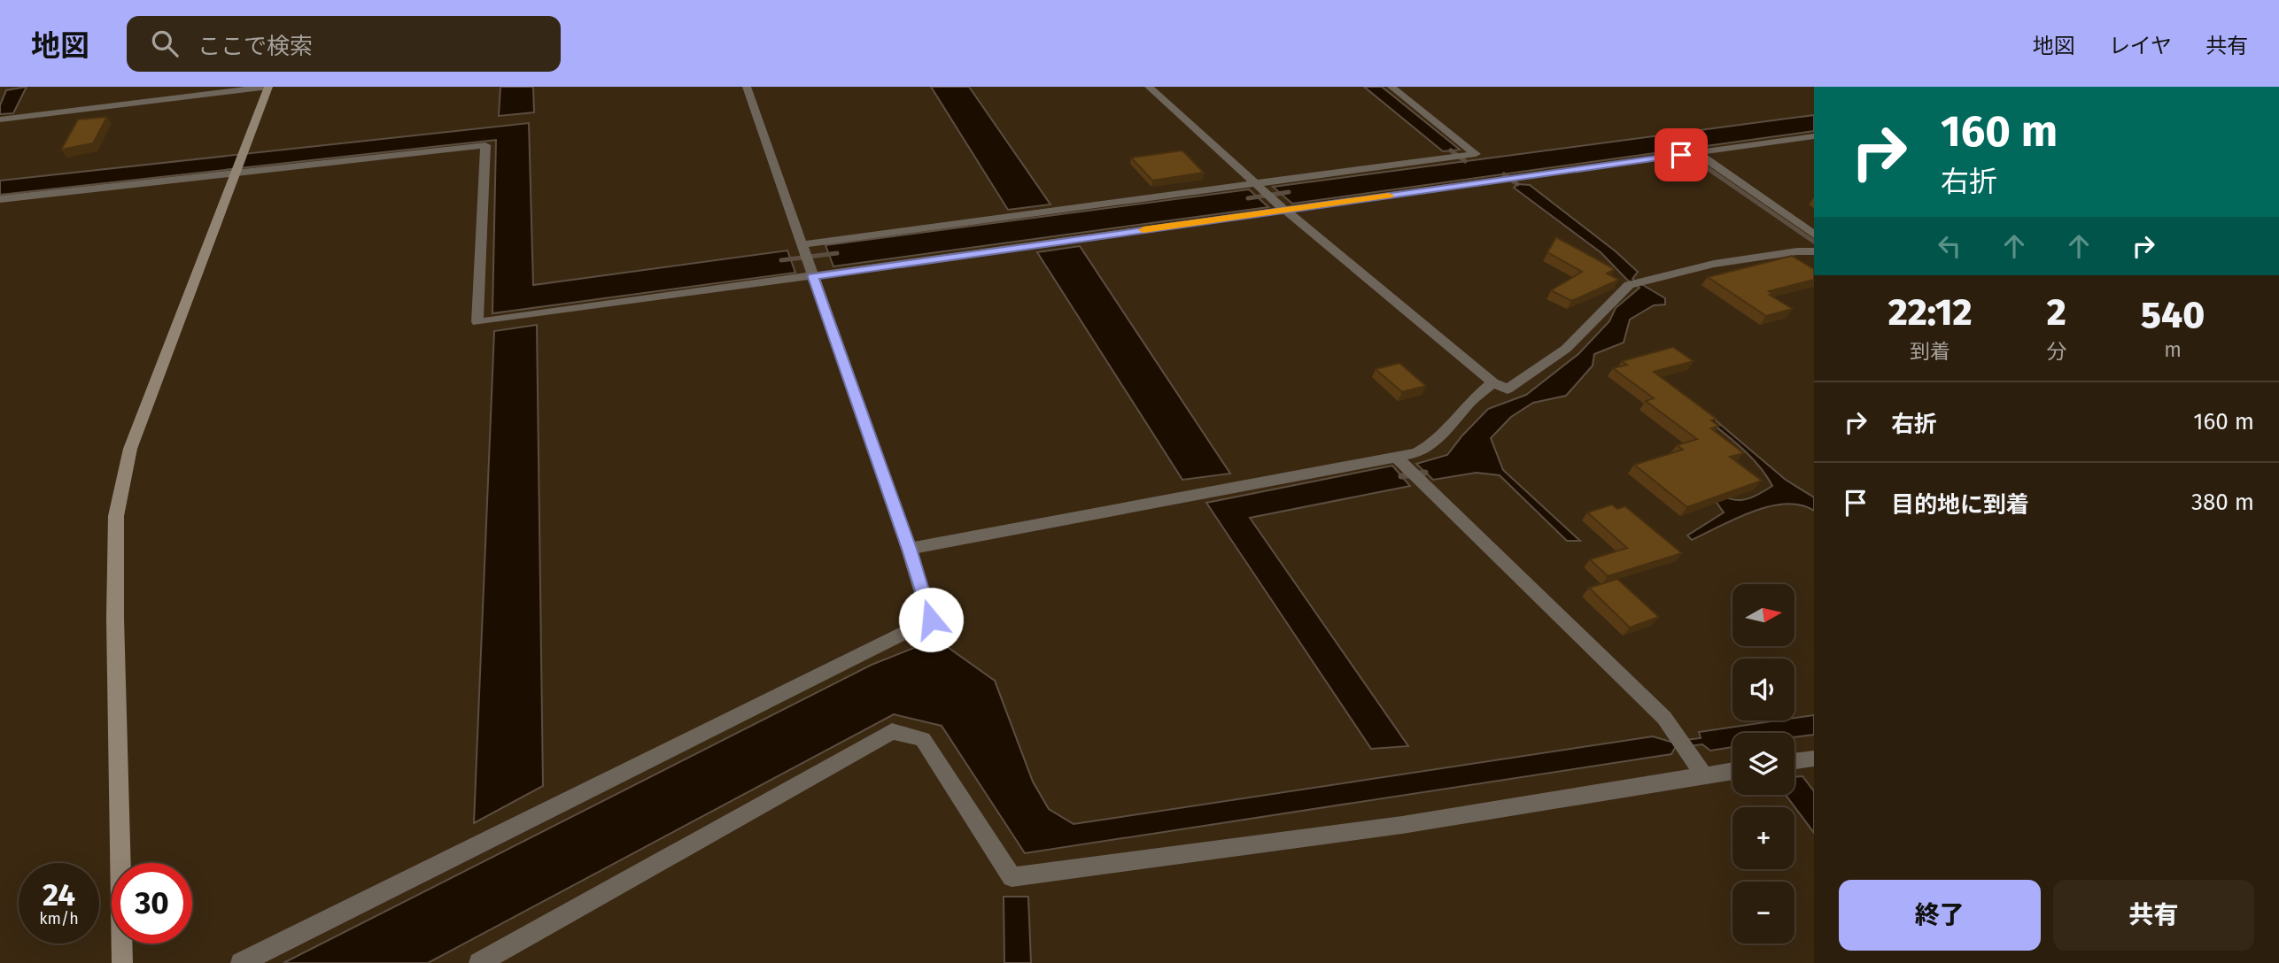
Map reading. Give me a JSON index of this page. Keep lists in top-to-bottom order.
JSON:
{
  "north": "right",
  "page": {
    "header": "地図",
    "search": "ここで検索",
    "nav": ["地図", "レイヤ", "共有"],
    "turn": ["160 m", "右折"],
    "eta": [
      "22:12",
      "到着",
      "2",
      "分",
      "540",
      "m"
    ],
    "list": [
      {
        "name": "右折",
        "value": "160 m"
      },
      {
        "name": "目的地に到着",
        "value": "380 m"
      }
    ],
    "map_buttons": ["+", "−"],
    "speed": "24 km/h",
    "limit": "30",
    "buttons": ["終了", "共有"]
  }
}
